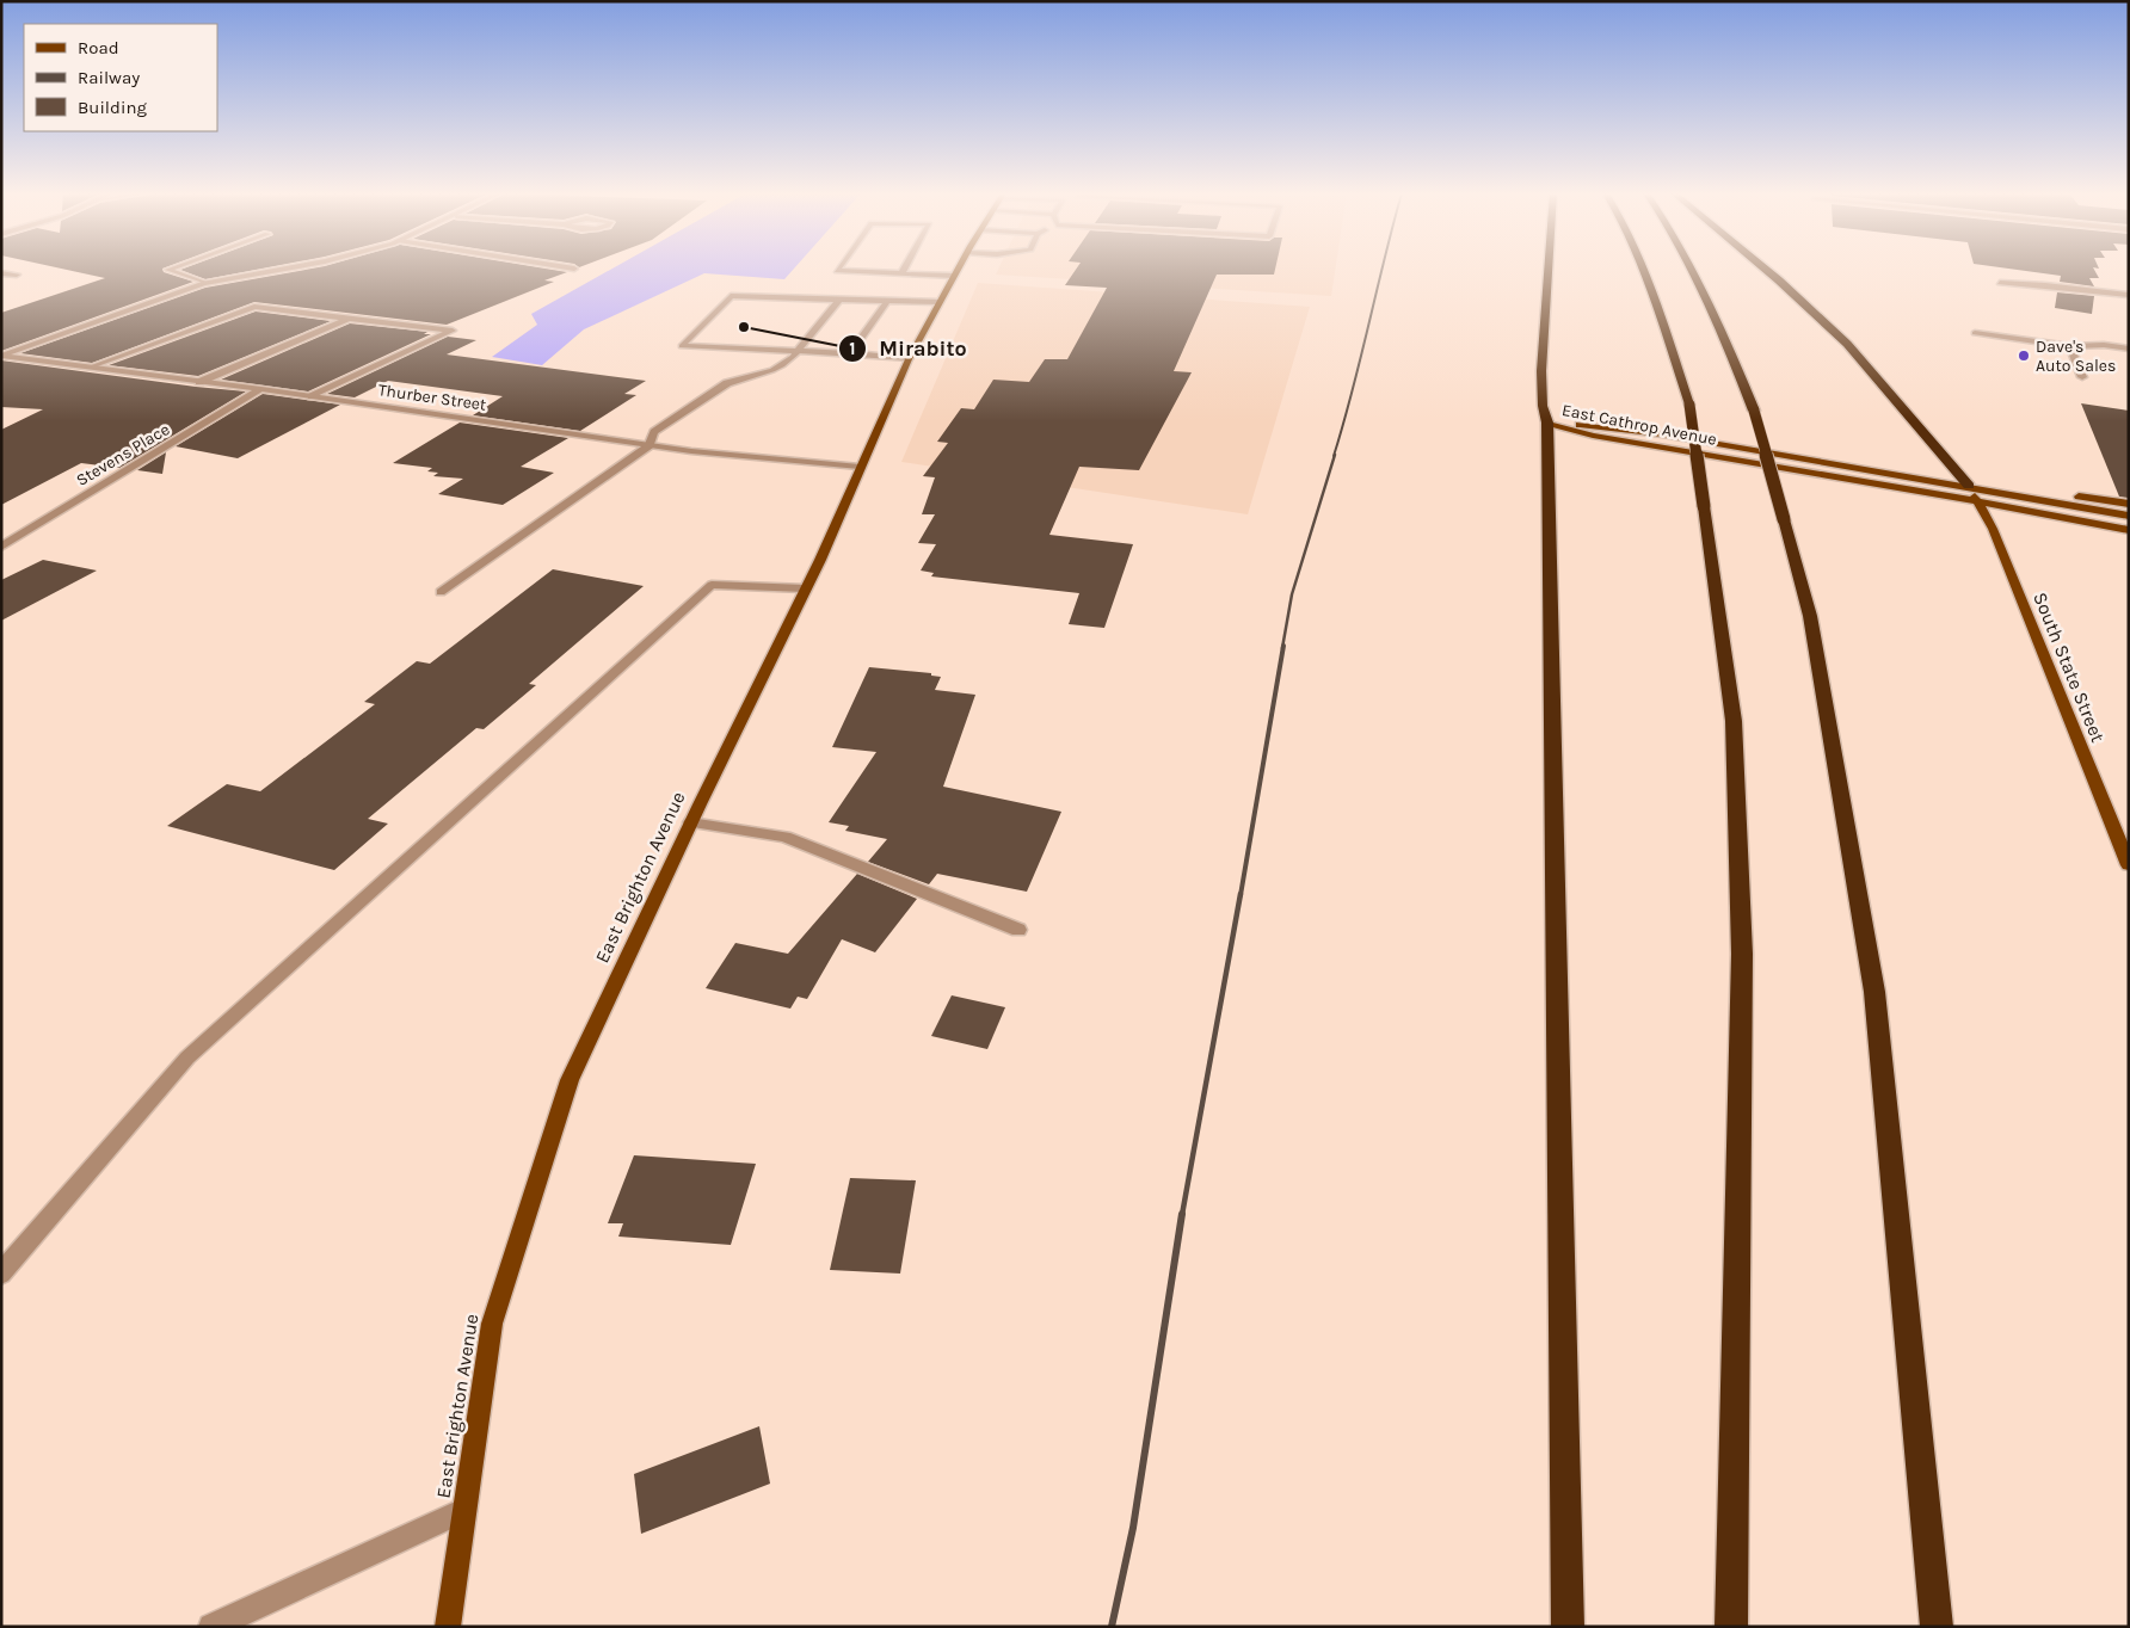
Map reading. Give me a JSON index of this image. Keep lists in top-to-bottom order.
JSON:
{
  "streets": {
    "main road": ["East Cathrop Avenue", "South State Street", "East Brighton Avenue"],
    "street": ["Thurber Street", "Stevens Place"]
  },
  "crossings": [
    ["Thurber Street", "Stevens Place"],
    ["Thurber Street", "East Brighton Avenue"],
    ["East Cathrop Avenue", "South State Street"]
  ],
  "places": ["Mirabito", "Dave's Auto Sales"],
  "legend": ["Road", "Railway", "Building"]
}
